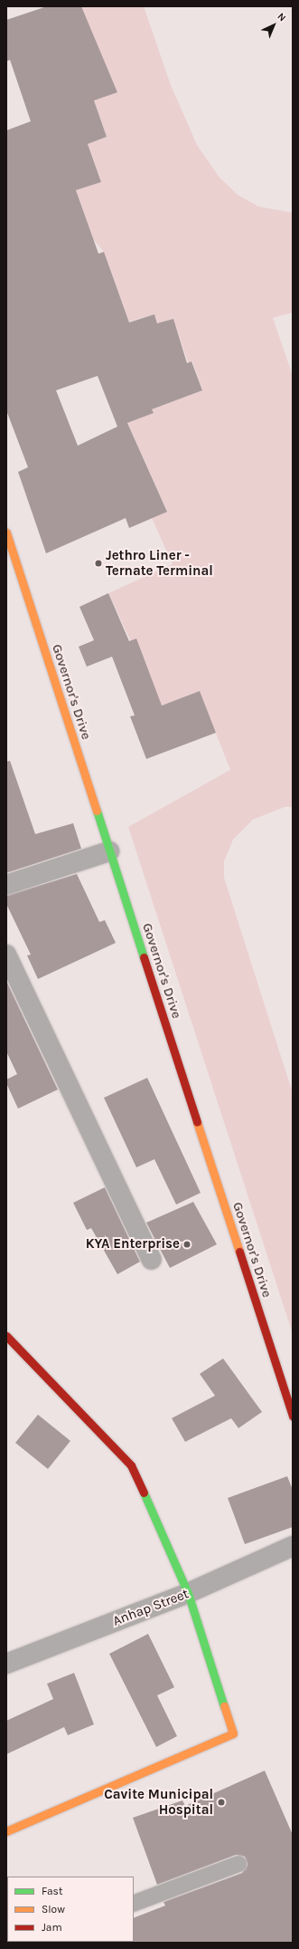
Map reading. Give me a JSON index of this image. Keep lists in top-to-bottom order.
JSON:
{
  "streets": {
    "main road": ["Governor's Drive"],
    "street": ["Anhap Street"]
  },
  "places": ["Jethro Liner - Ternate Terminal", "KYA Enterprise", "Cavite Municipal Hospital"],
  "legend": ["Fast", "Slow", "Jam"],
  "north": "top right"
}
